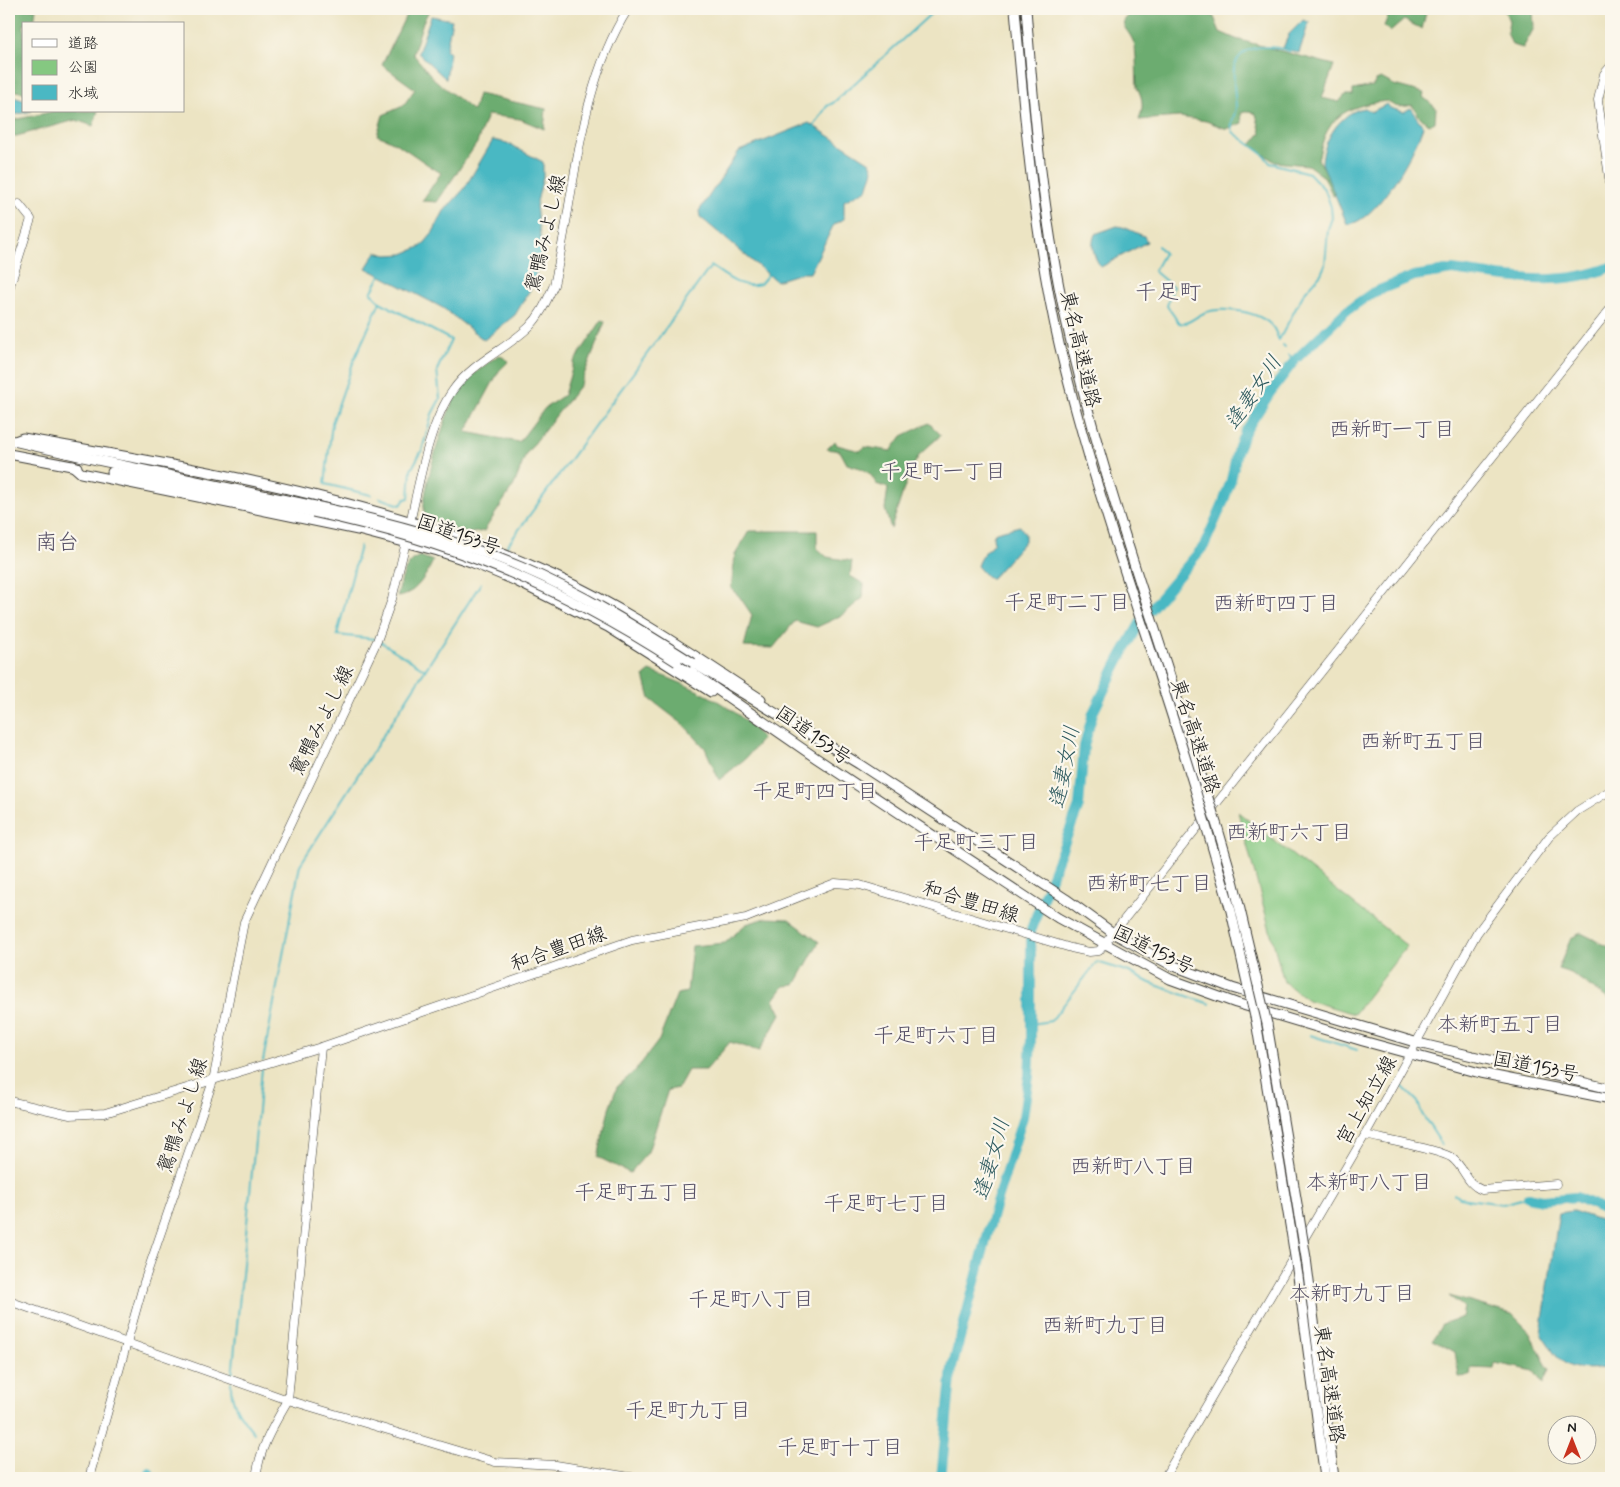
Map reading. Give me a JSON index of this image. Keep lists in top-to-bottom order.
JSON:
{
  "streets": {
    "highway": ["東名高速道路", "国道153号"],
    "main road": ["鴛鴨みよし線", "和合豊田線", "宮上知立線"]
  },
  "crossings": [
    ["鴛鴨みよし線", "和合豊田線"],
    ["国道153号", "和合豊田線"],
    ["国道153号", "宮上知立線"]
  ],
  "districts": [
    "千足町",
    "西新町一丁目",
    "千足町一丁目",
    "南台",
    "千足町二丁目",
    "西新町四丁目",
    "西新町五丁目",
    "千足町四丁目",
    "西新町六丁目",
    "千足町三丁目",
    "西新町七丁目",
    "本新町五丁目",
    "千足町六丁目",
    "西新町八丁目",
    "本新町八丁目",
    "千足町五丁目",
    "千足町七丁目",
    "本新町九丁目",
    "千足町八丁目",
    "西新町九丁目",
    "千足町九丁目",
    "千足町十丁目"
  ],
  "water": ["逢妻女川"],
  "legend": ["道路", "公園", "水域"],
  "north": "top"
}
